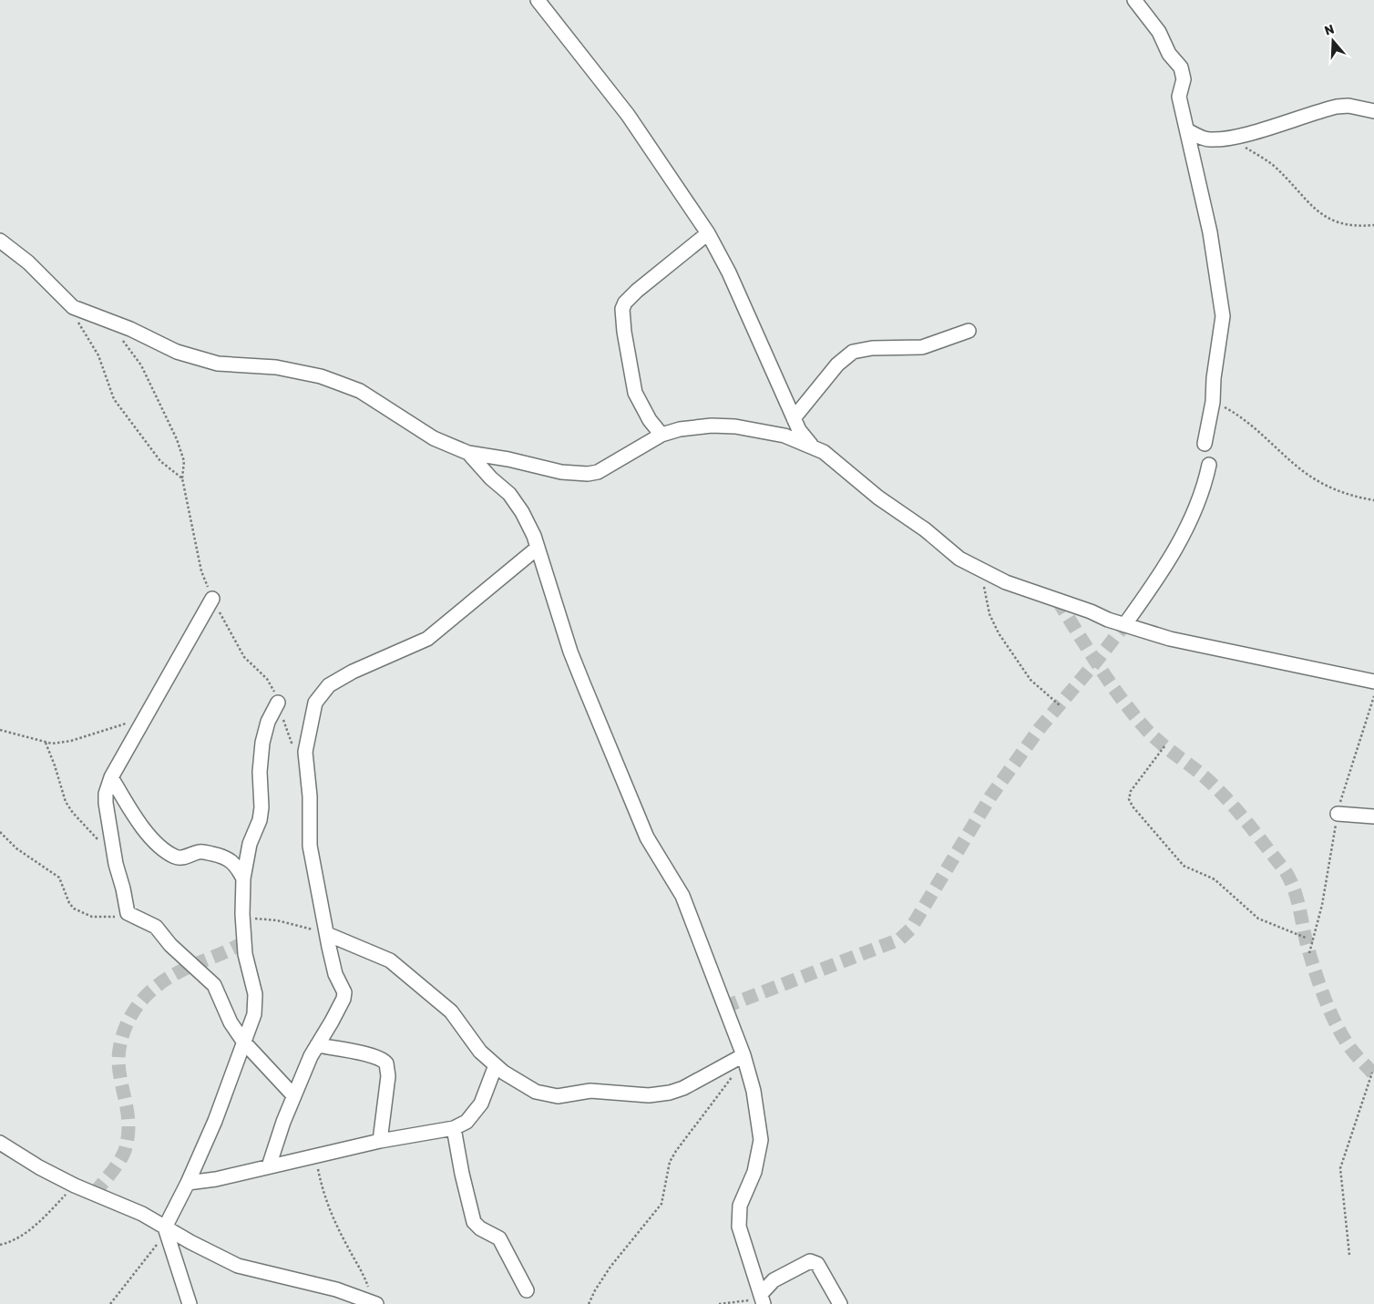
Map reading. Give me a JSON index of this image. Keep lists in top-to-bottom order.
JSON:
{
  "north": "top"
}
